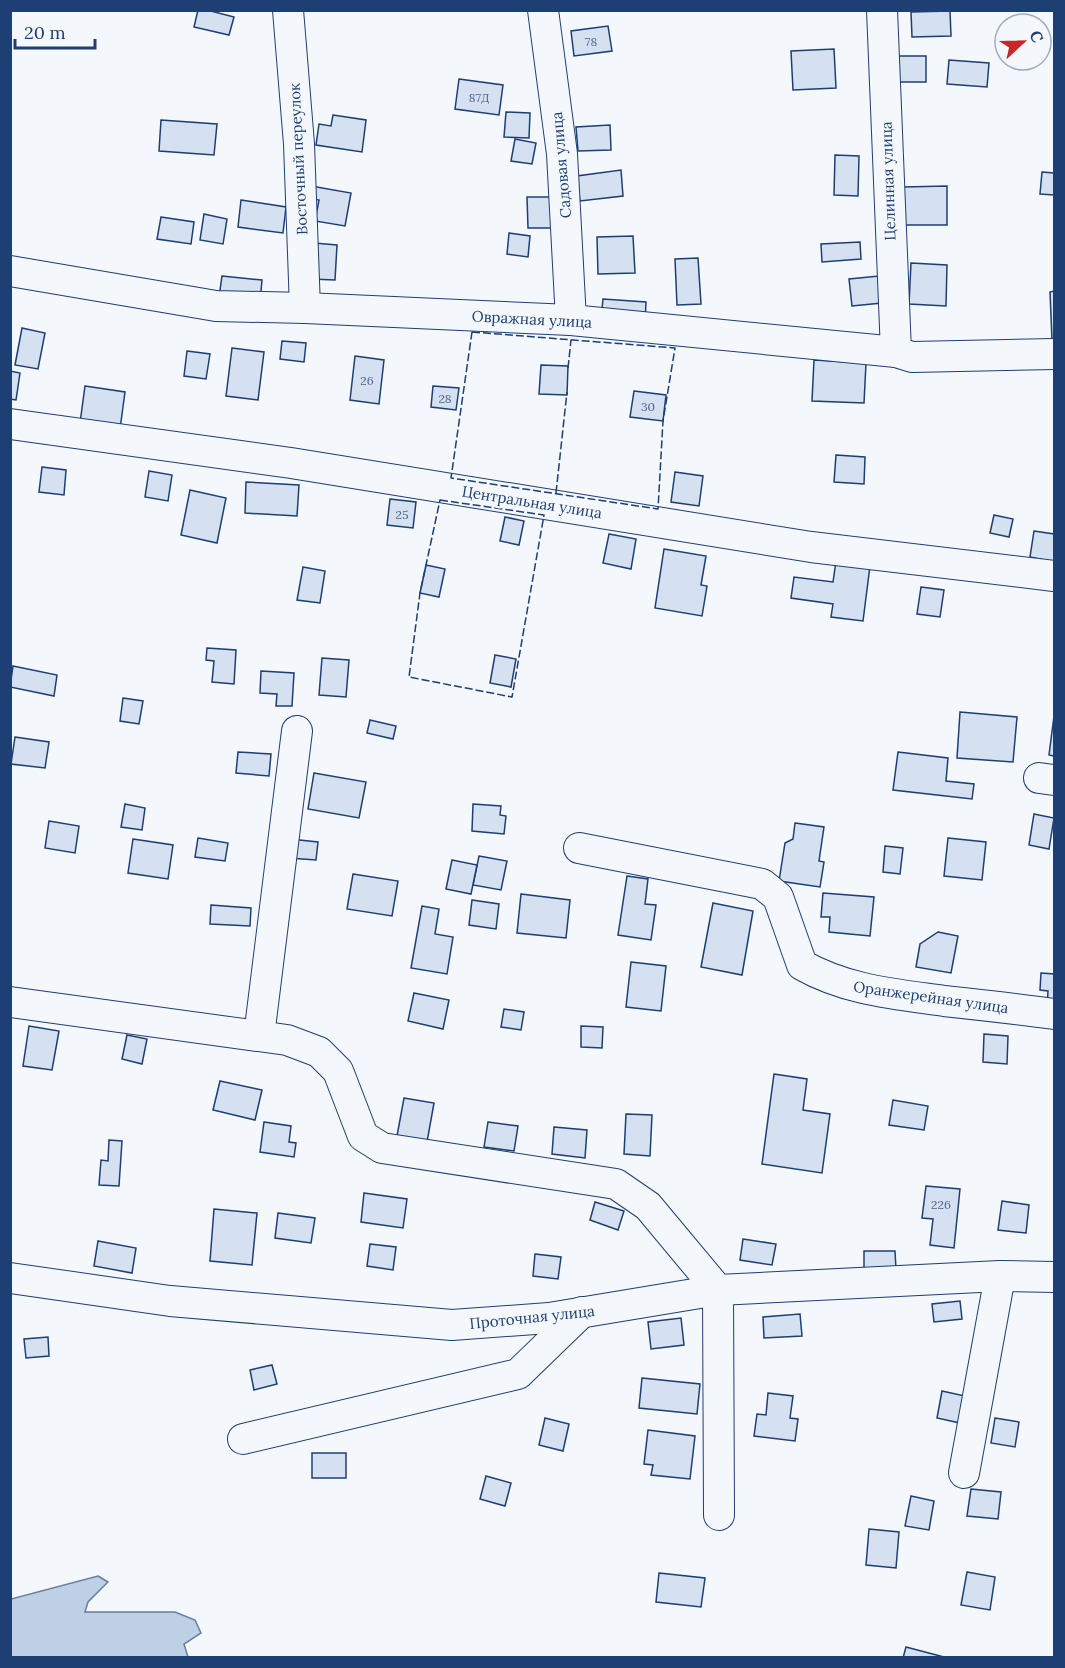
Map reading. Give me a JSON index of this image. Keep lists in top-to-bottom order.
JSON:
{
  "streets": {
    "street": [
      "Восточный переулок",
      "Садовая улица",
      "Целинная улица",
      "Овражная улица",
      "Центральная улица",
      "Оранжерейная улица",
      "Проточная улица"
    ]
  },
  "crossings": [
    ["Восточный переулок", "Овражная улица"],
    ["Садовая улица", "Овражная улица"],
    ["Целинная улица", "Овражная улица"]
  ],
  "house_numbers": [
    "78",
    "87Д",
    "26",
    "28",
    "30",
    "25",
    "226"
  ],
  "scale_bar": "20 m",
  "north": "right"
}
